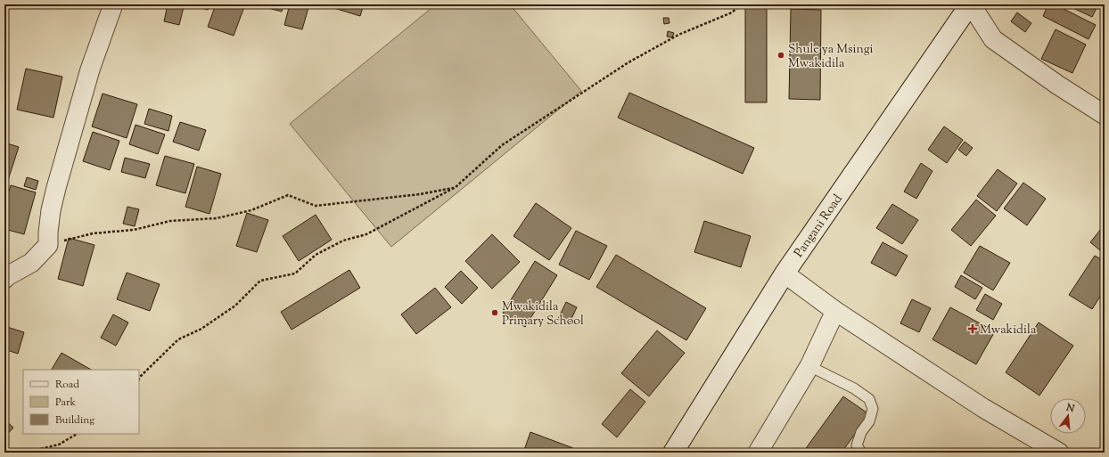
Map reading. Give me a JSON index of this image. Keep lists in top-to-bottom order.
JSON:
{
  "streets": {
    "main road": ["Pangani Road"]
  },
  "places": {
    "other": ["Shule ya Msingi Mwakidila", "Mwakidila Primary School"],
    "health": ["Mwakidila"]
  },
  "legend": ["Road", "Park", "Building"],
  "north": "top"
}
